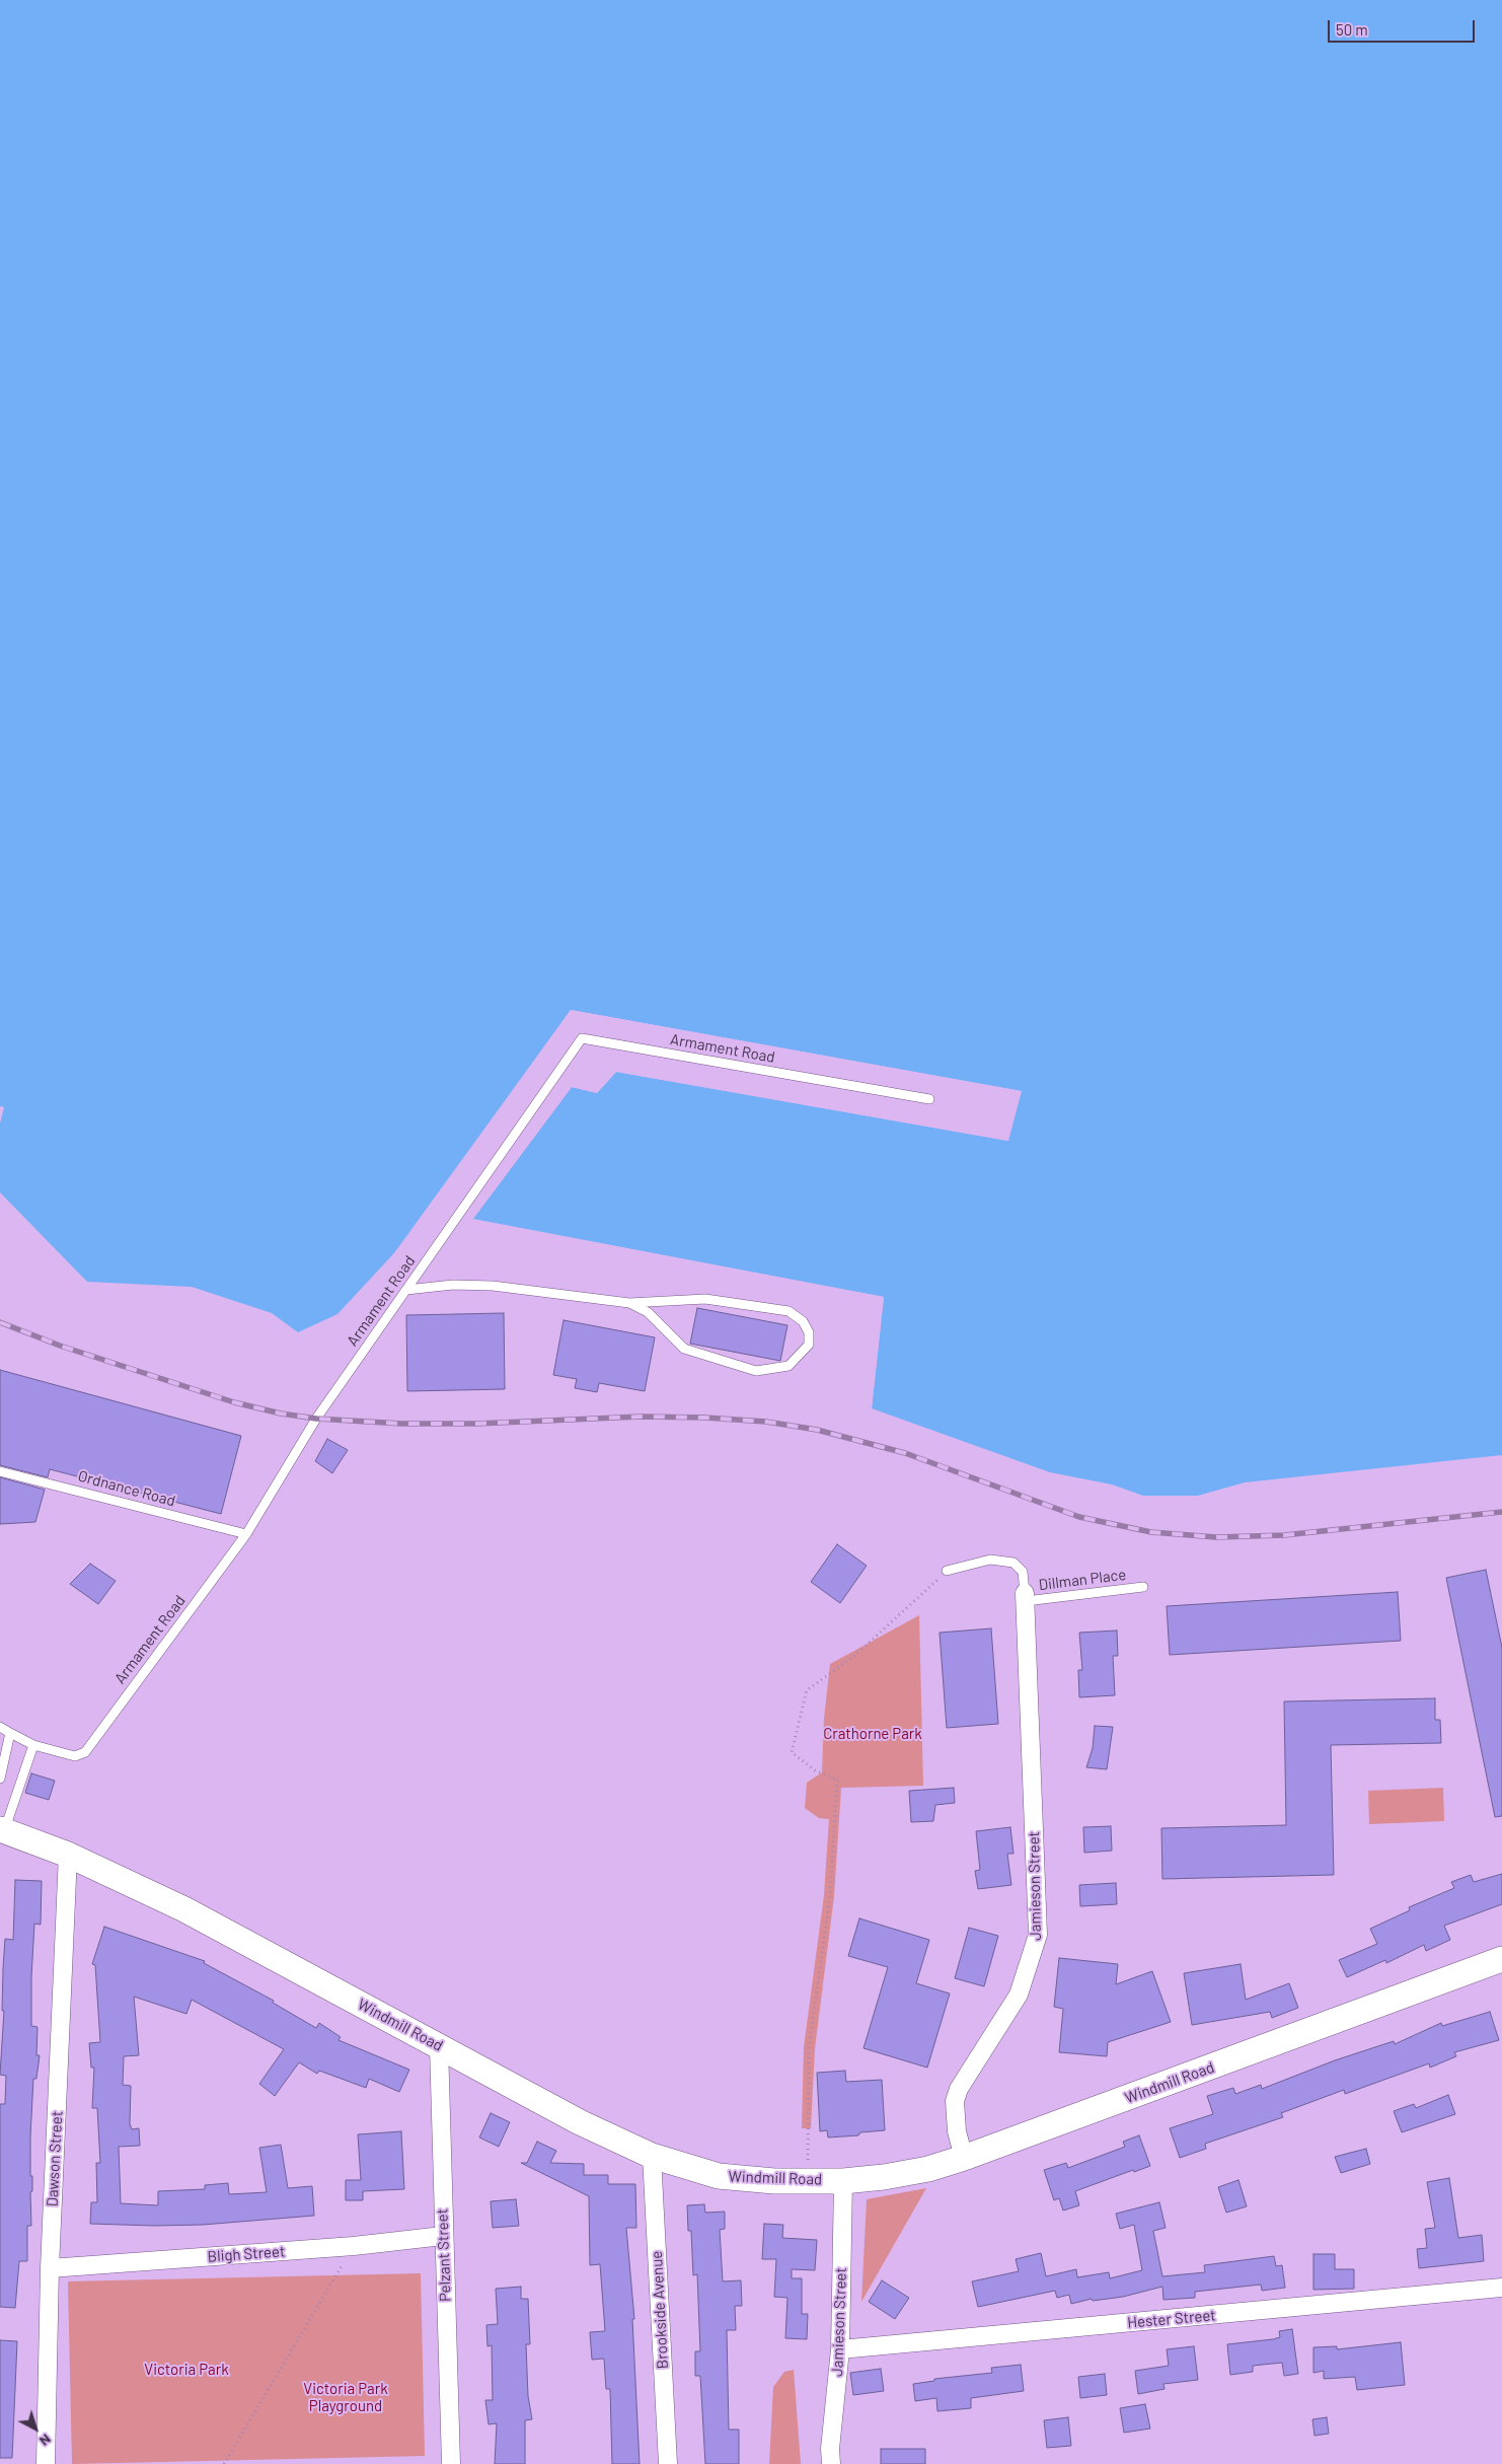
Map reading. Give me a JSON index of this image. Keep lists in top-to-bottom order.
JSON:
{
  "streets": {
    "main road": ["Windmill Road"],
    "street": [
      "Jamieson Street",
      "Dawson Street",
      "Bligh Street",
      "Pelzant Street",
      "Brookside Avenue",
      "Hester Street"
    ],
    "lane": ["Armament Road", "Ordnance Road", "Dillman Place"]
  },
  "crossings": [
    ["Armament Road", "Ordnance Road"],
    ["Dillman Place", "Jamieson Street"],
    ["Jamieson Street", "Windmill Road"],
    ["Jamieson Street", "Hester Street"],
    ["Windmill Road", "Dawson Street"],
    ["Windmill Road", "Pelzant Street"],
    ["Windmill Road", "Brookside Avenue"],
    ["Dawson Street", "Bligh Street"],
    ["Bligh Street", "Pelzant Street"]
  ],
  "parks": ["Crathorne Park", "Victoria Park", "Victoria Park Playground"],
  "scale_bar": "50 m",
  "north": "bottom right"
}
